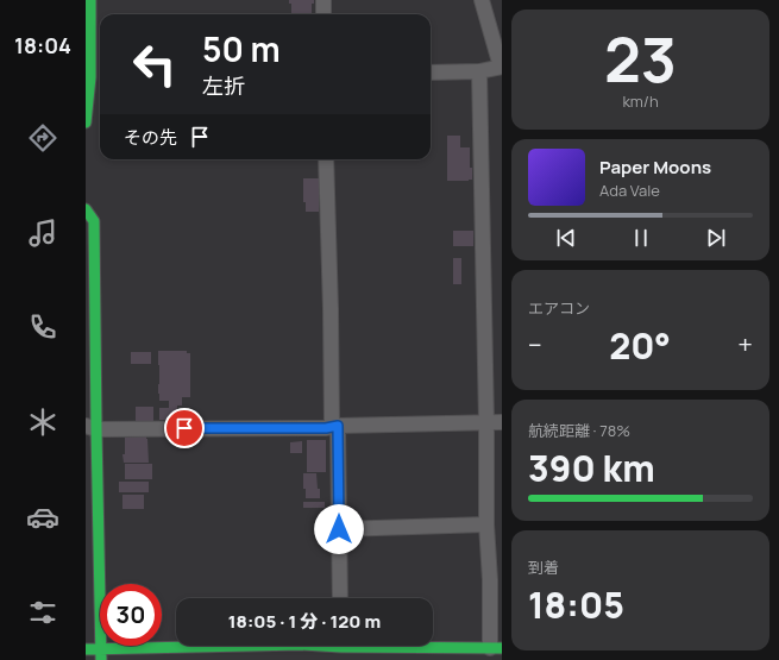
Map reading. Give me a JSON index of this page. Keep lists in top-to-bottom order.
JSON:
{
  "page": {
    "tabs": "18:04",
    "tile": [
      ["23", "km/h"],
      "エアコン",
      ["航続距離 · 78%", "390 km"],
      ["到着", "18:05"]
    ],
    "turn": ["50 m", "左折"],
    "then": "その先",
    "song": ["Paper Moons", "Ada Vale"],
    "heat": ["−", "20°", "+"],
    "limit": "30",
    "trip": "18:05 · 1 分 · 120 m"
  }
}
